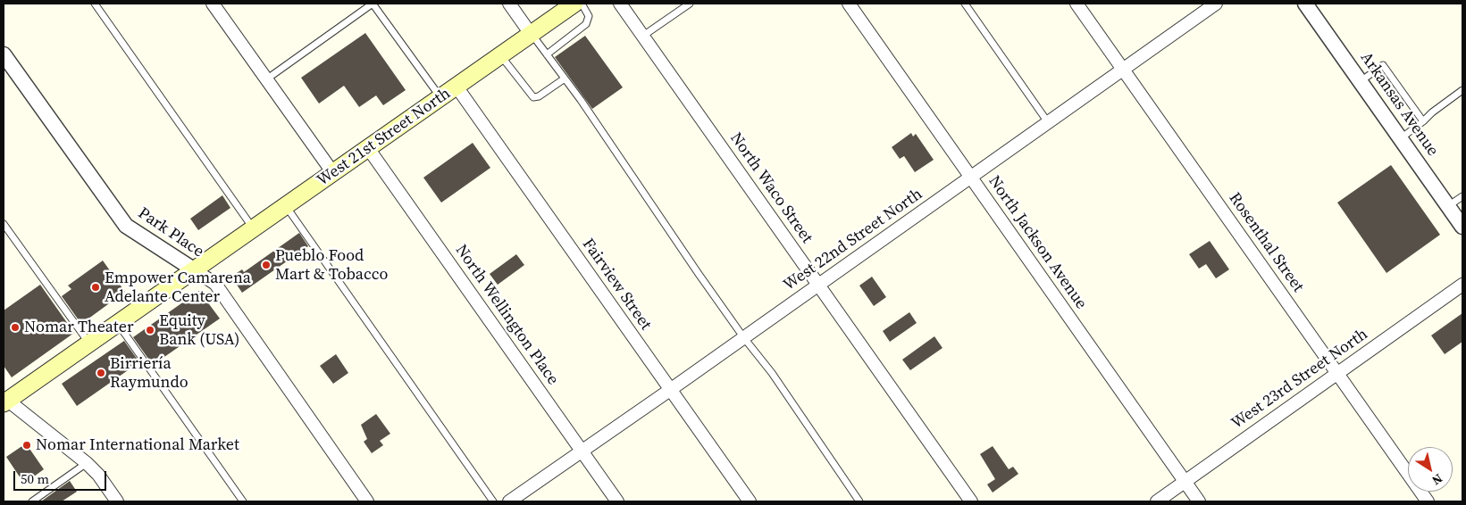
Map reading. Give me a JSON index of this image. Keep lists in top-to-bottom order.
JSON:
{
  "streets": {
    "main road": ["West 21st Street North"],
    "street": [
      "Arkansas Avenue",
      "North Waco Street",
      "Park Place",
      "West 22nd Street North",
      "North Jackson Avenue",
      "Rosenthal Street",
      "Fairview Street",
      "North Wellington Place",
      "West 23rd Street North"
    ]
  },
  "crossings": [
    ["West 21st Street North", "Park Place"],
    ["West 21st Street North", "Fairview Street"],
    ["West 21st Street North", "North Wellington Place"],
    ["North Waco Street", "West 22nd Street North"],
    ["West 22nd Street North", "North Jackson Avenue"],
    ["West 22nd Street North", "Rosenthal Street"],
    ["West 22nd Street North", "Fairview Street"],
    ["West 22nd Street North", "North Wellington Place"],
    ["North Jackson Avenue", "West 23rd Street North"],
    ["Rosenthal Street", "West 23rd Street North"]
  ],
  "places": [
    "Pueblo Food Mart & Tobacco",
    "Empower Camarena Adelante Center",
    "Nomar Theater",
    "Equity Bank (USA)",
    "Birriería Raymundo",
    "Nomar International Market"
  ],
  "scale_bar": "50 m",
  "north": "bottom right"
}
